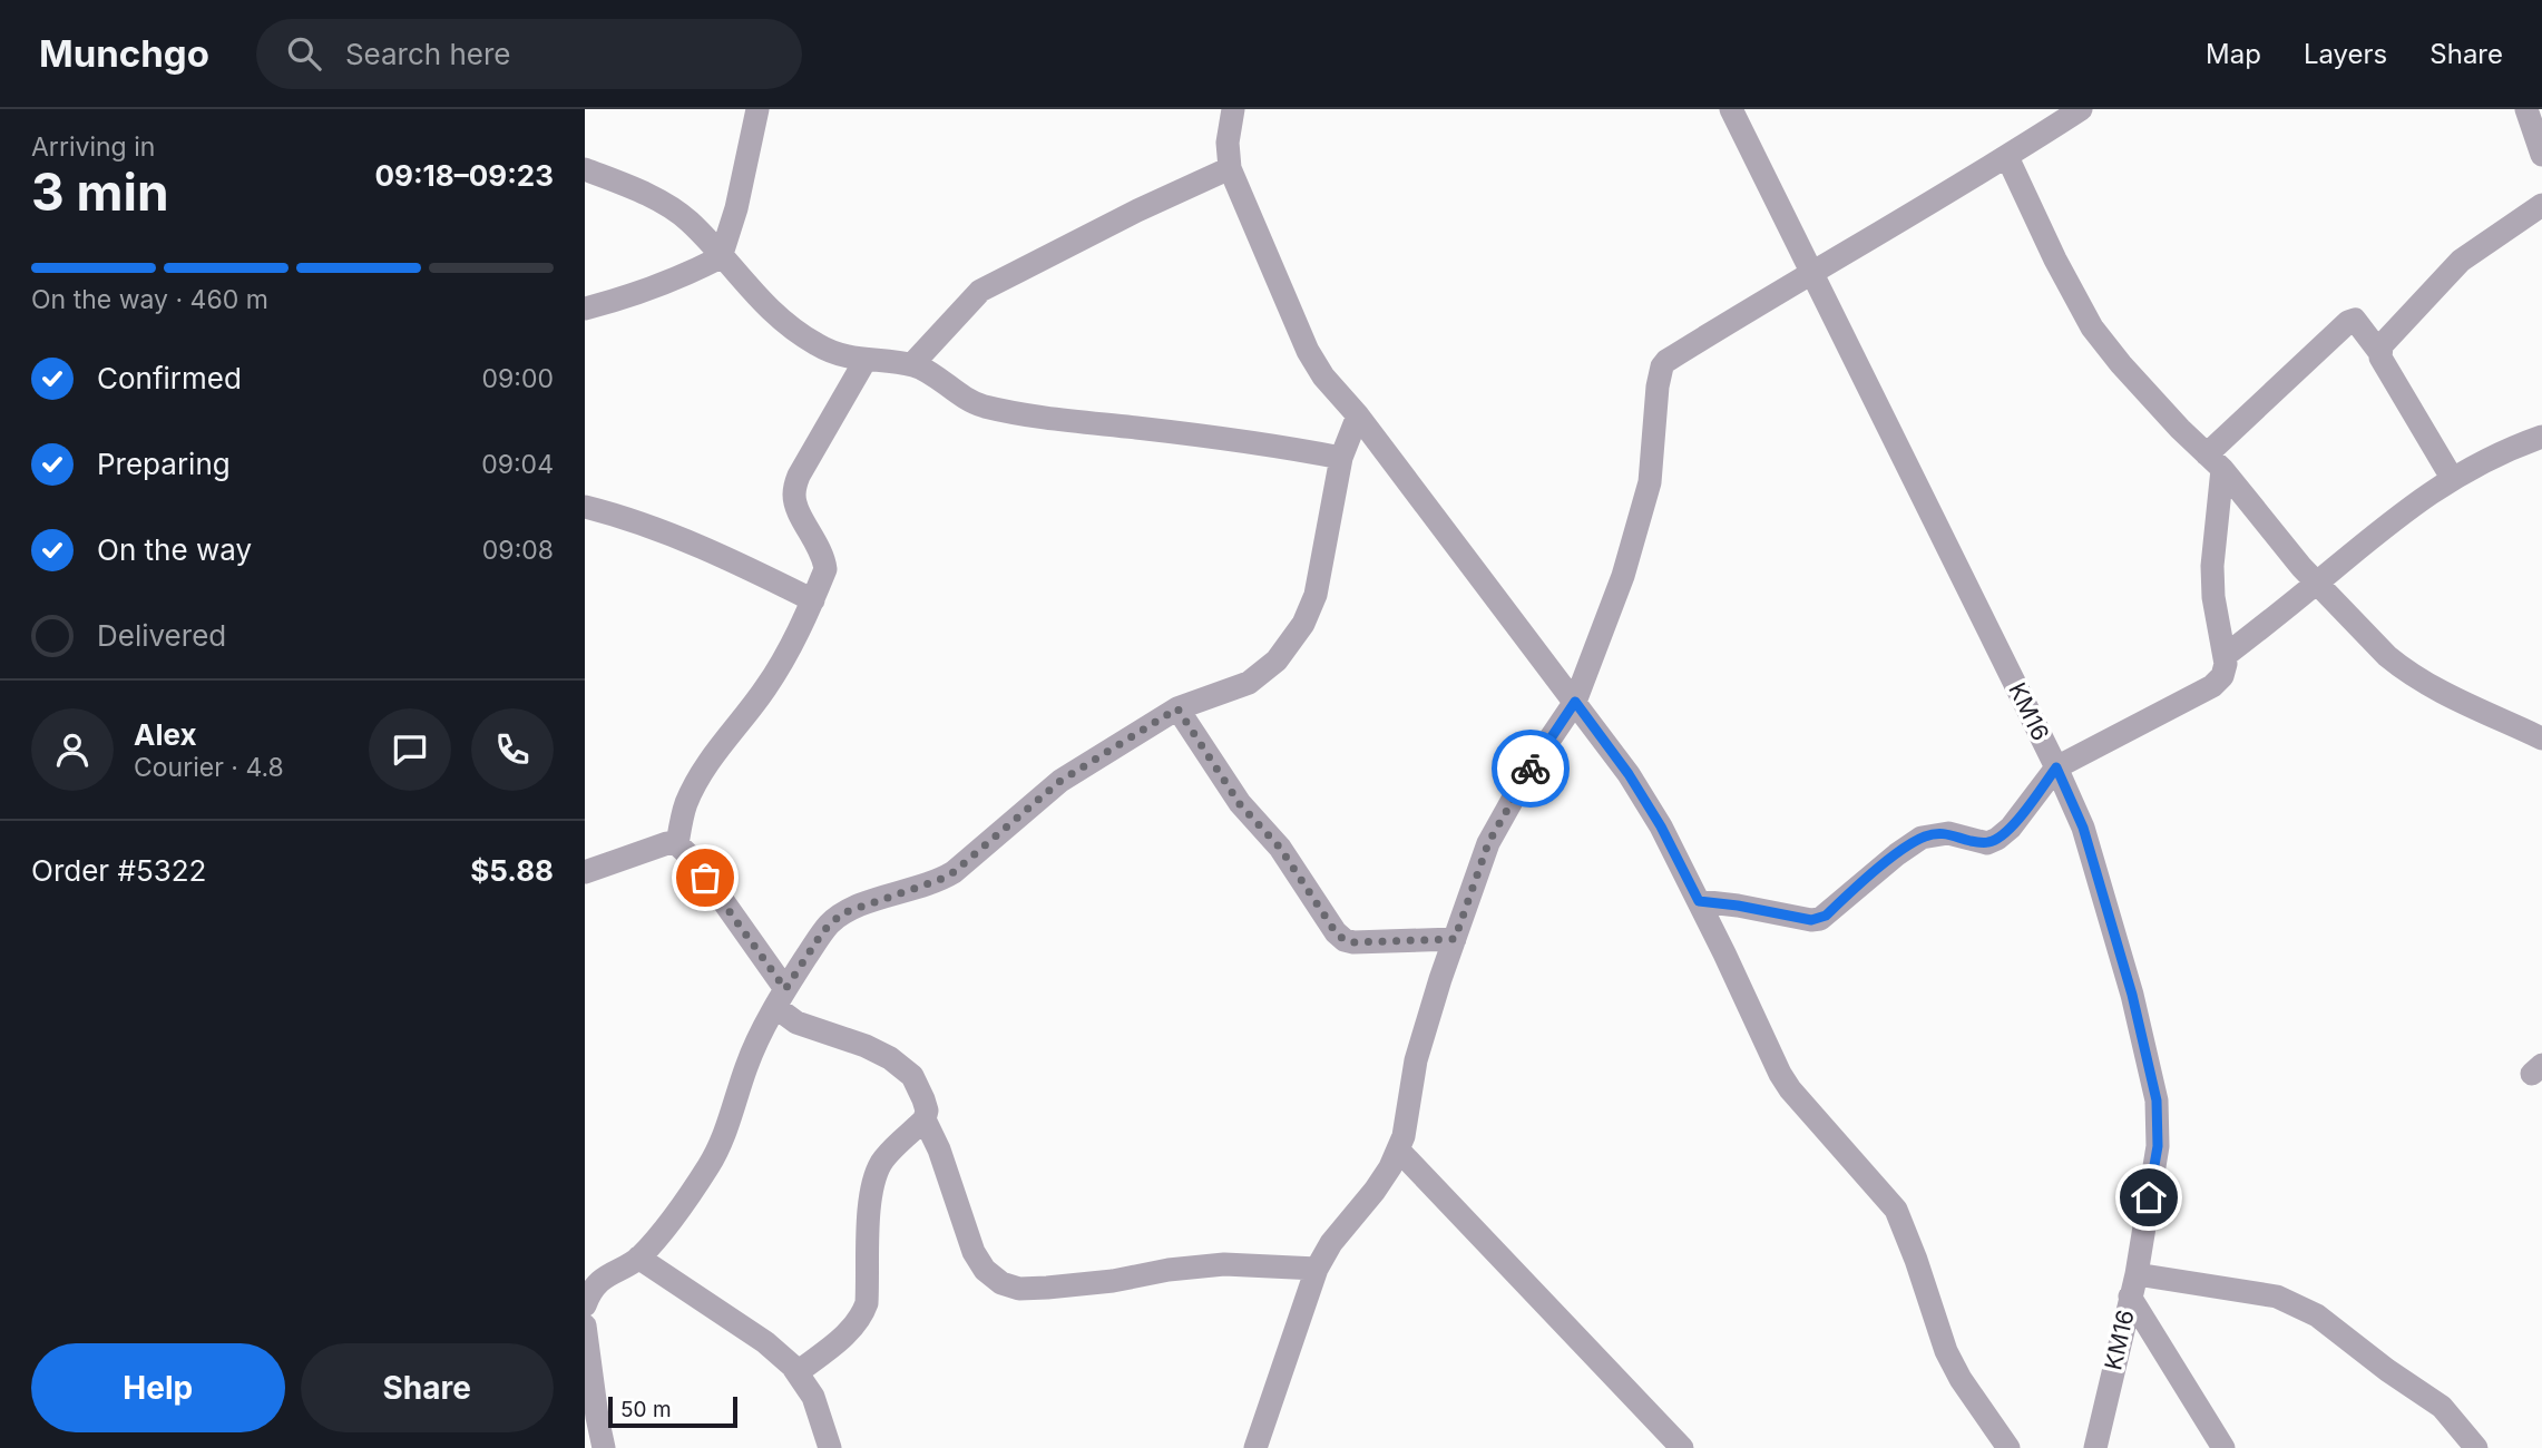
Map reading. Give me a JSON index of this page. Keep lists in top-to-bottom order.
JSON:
{
  "streets": {
    "street": ["KM16"]
  },
  "scale_bar": "50 m",
  "page": {
    "header": "Munchgo",
    "search": "Search here",
    "nav": ["Map", "Layers", "Share"],
    "heading": ["3 min", "Arriving in", "09:18–09:23"],
    "panel": [
      "Alex",
      "Courier · 4.8",
      "Order #5322",
      "$5.88"
    ],
    "bar": "On the way · 460 m",
    "list": [
      ["Confirmed", "09:00"],
      ["Preparing", "09:04"],
      ["On the way", "09:08"],
      "Delivered"
    ],
    "buttons": ["Help", "Share"],
    "scale": "50 m"
  }
}
